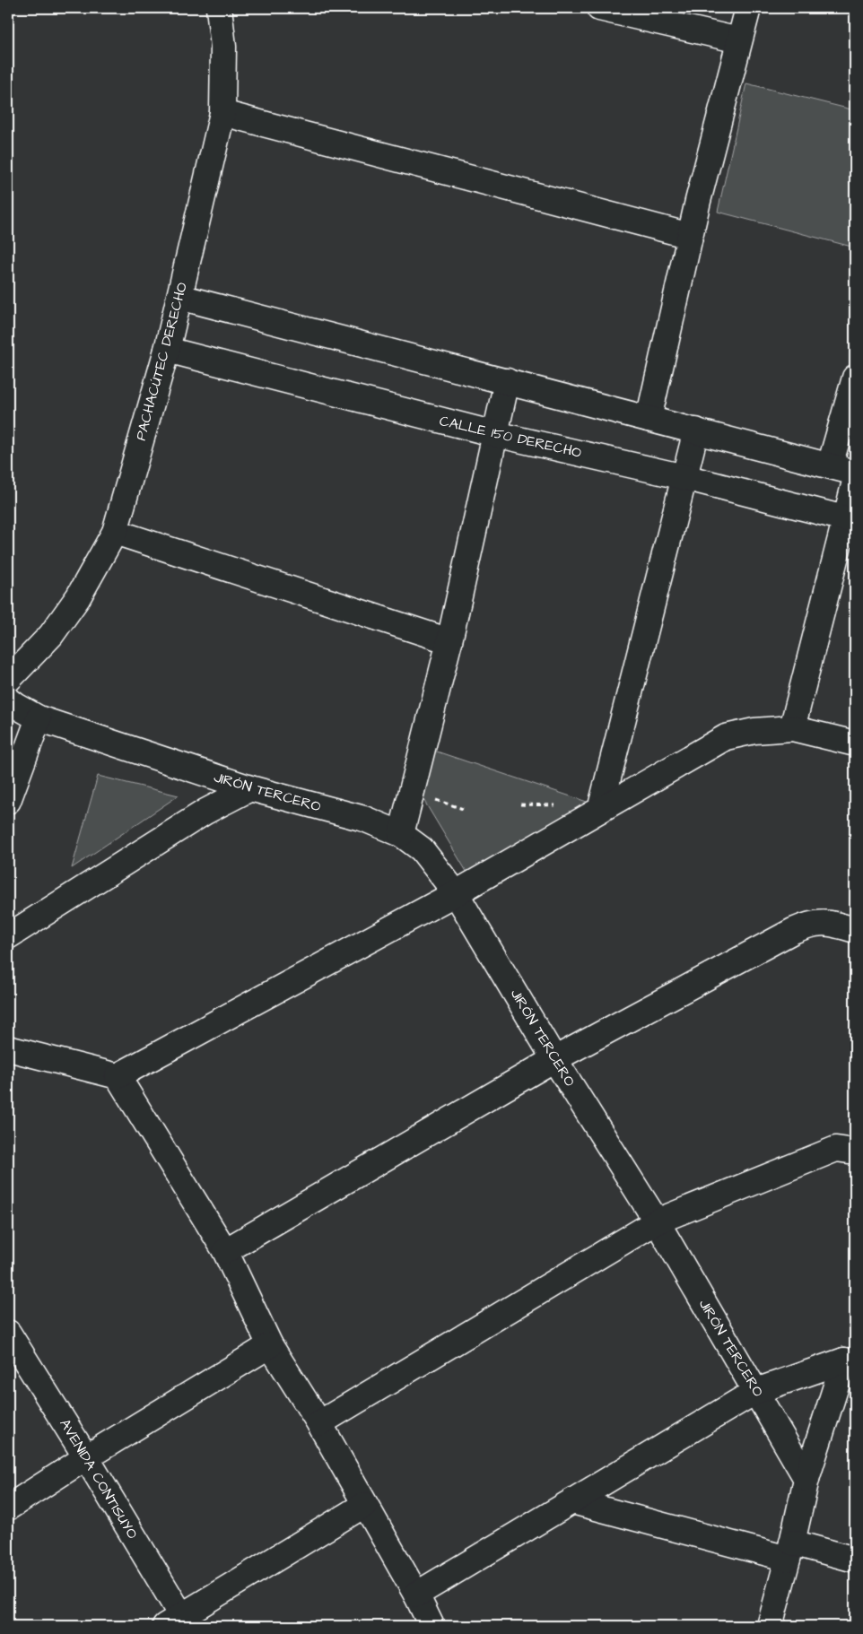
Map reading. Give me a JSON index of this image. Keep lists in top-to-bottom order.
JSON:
{
  "streets": {
    "street": [
      "PACHACÚTEC DERECHO",
      "CALLE 150 DERECHO",
      "JIRÓN TERCERO",
      "AVENIDA CONTISUYO"
    ]
  },
  "crossings": [
    ["PACHACÚTEC DERECHO", "CALLE 150 DERECHO"]
  ]
}
